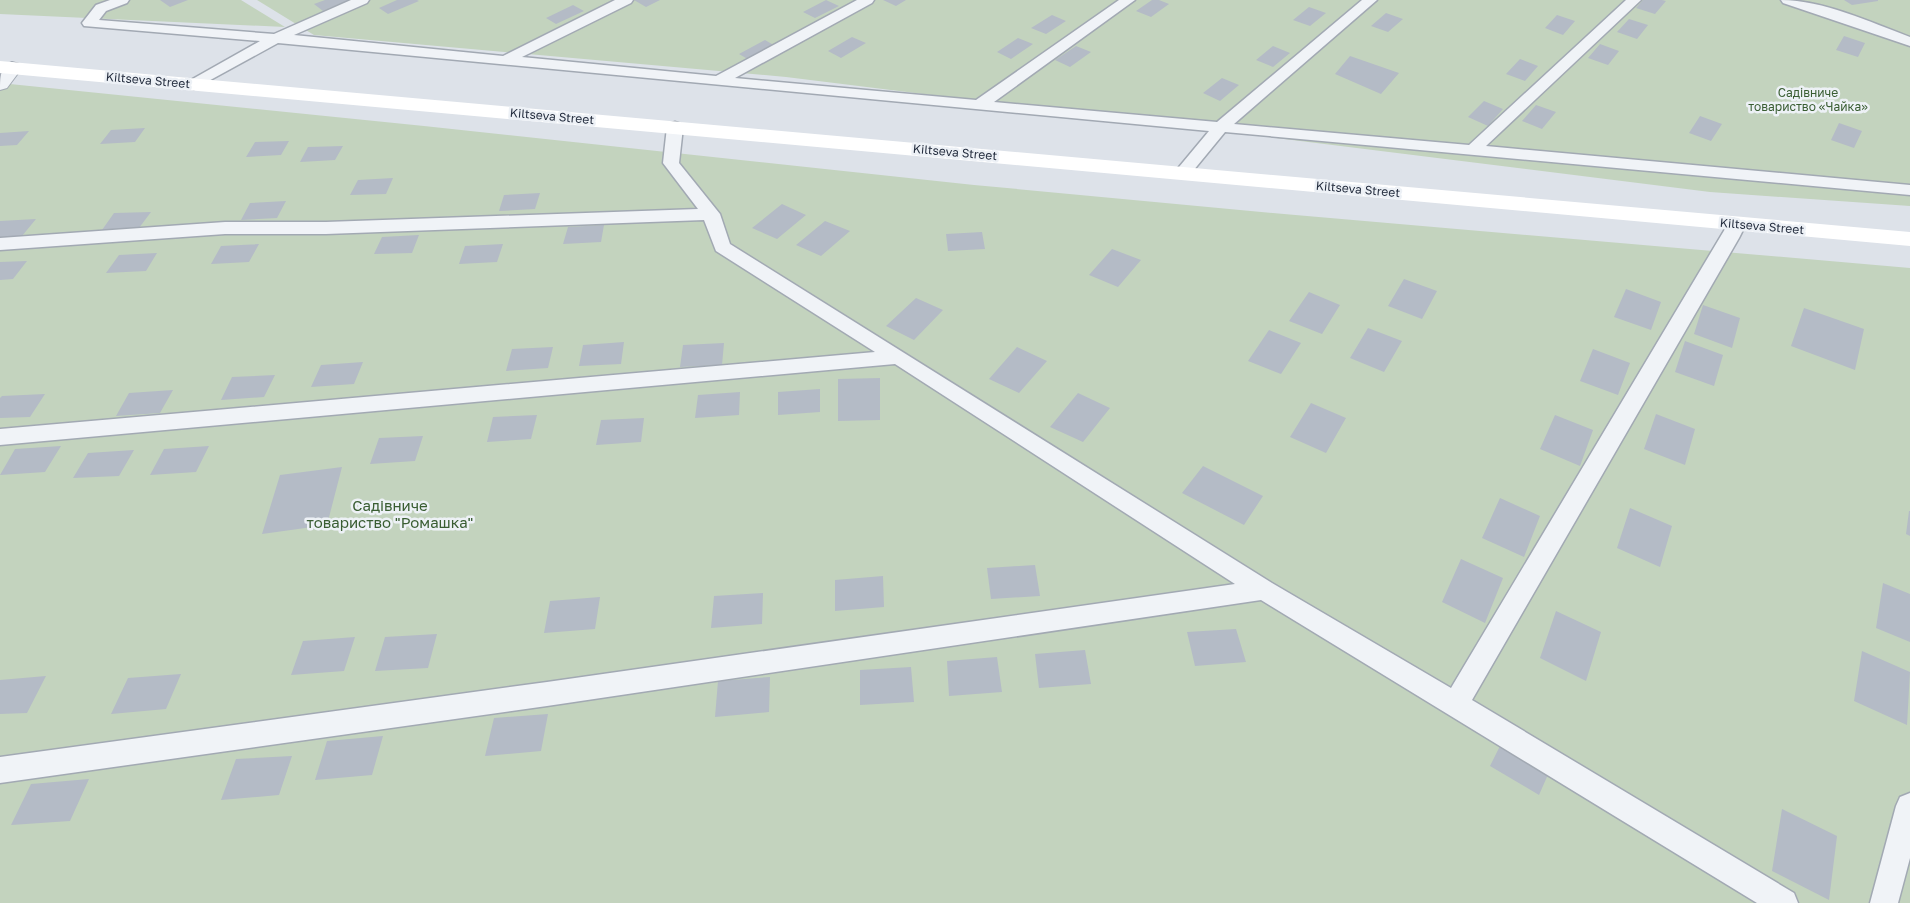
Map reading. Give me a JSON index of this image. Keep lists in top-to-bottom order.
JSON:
{
  "streets": {
    "main road": ["Kiltseva Street"]
  },
  "parks": ["Садівниче товариство «Чайка»", "Садівниче товариство \"Ромашка\""]
}
